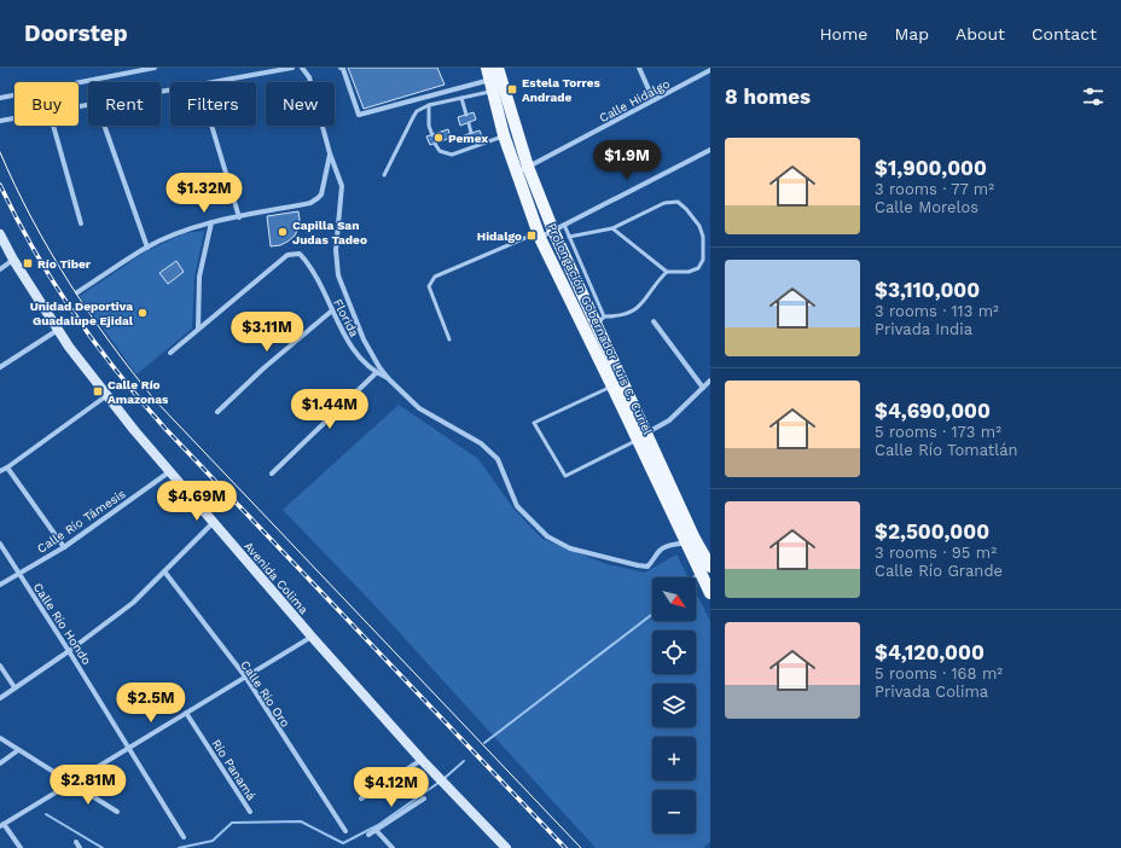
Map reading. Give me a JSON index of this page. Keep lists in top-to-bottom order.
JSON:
{
  "streets": {
    "main road": ["Prolongación Gobernador Luis C. Curiel"],
    "street": [
      "Calle Hidalgo",
      "Florida",
      "Calle Río Támesis",
      "Avenida Colima",
      "Calle Río Hondo",
      "Calle Río Oro",
      "Río Panamá"
    ]
  },
  "crossings": [
    ["Calle Hidalgo", "Prolongación Gobernador Luis C. Curiel"],
    ["Calle Río Támesis", "Avenida Colima"],
    ["Calle Río Támesis", "Calle Río Hondo"]
  ],
  "places": {
    "transit": [
      "Estela Torres Andrade",
      "Hidalgo",
      "Río Tiber",
      "Calle Río Amazonas"
    ],
    "other": ["Pemex", "Capilla San Judas Tadeo", "Unidad Deportiva Guadalupe Ejidal"]
  },
  "north": "bottom right",
  "page": {
    "header": "Doorstep",
    "nav": [
      "Home",
      "Map",
      "About",
      "Contact"
    ],
    "heading": "8 homes",
    "chip": [
      "Buy",
      "Rent",
      "Filters",
      "New"
    ],
    "list": [
      {
        "name": "$1,900,000",
        "note": "3 rooms · 77 m² · Calle Morelos"
      },
      {
        "name": "$3,110,000",
        "note": "3 rooms · 113 m² · Privada India"
      },
      {
        "name": "$4,690,000",
        "note": "5 rooms · 173 m² · Calle Río Tomatlán"
      },
      {
        "name": "$2,500,000",
        "note": "3 rooms · 95 m² · Calle Río Grande"
      },
      {
        "name": "$4,120,000",
        "note": "5 rooms · 168 m² · Privada Colima"
      }
    ],
    "price": [
      "$1.9M",
      "$1.32M",
      "$3.11M",
      "$1.44M",
      "$4.69M",
      "$2.5M",
      "$2.81M",
      "$4.12M"
    ],
    "map_buttons": ["+", "−"]
  }
}
